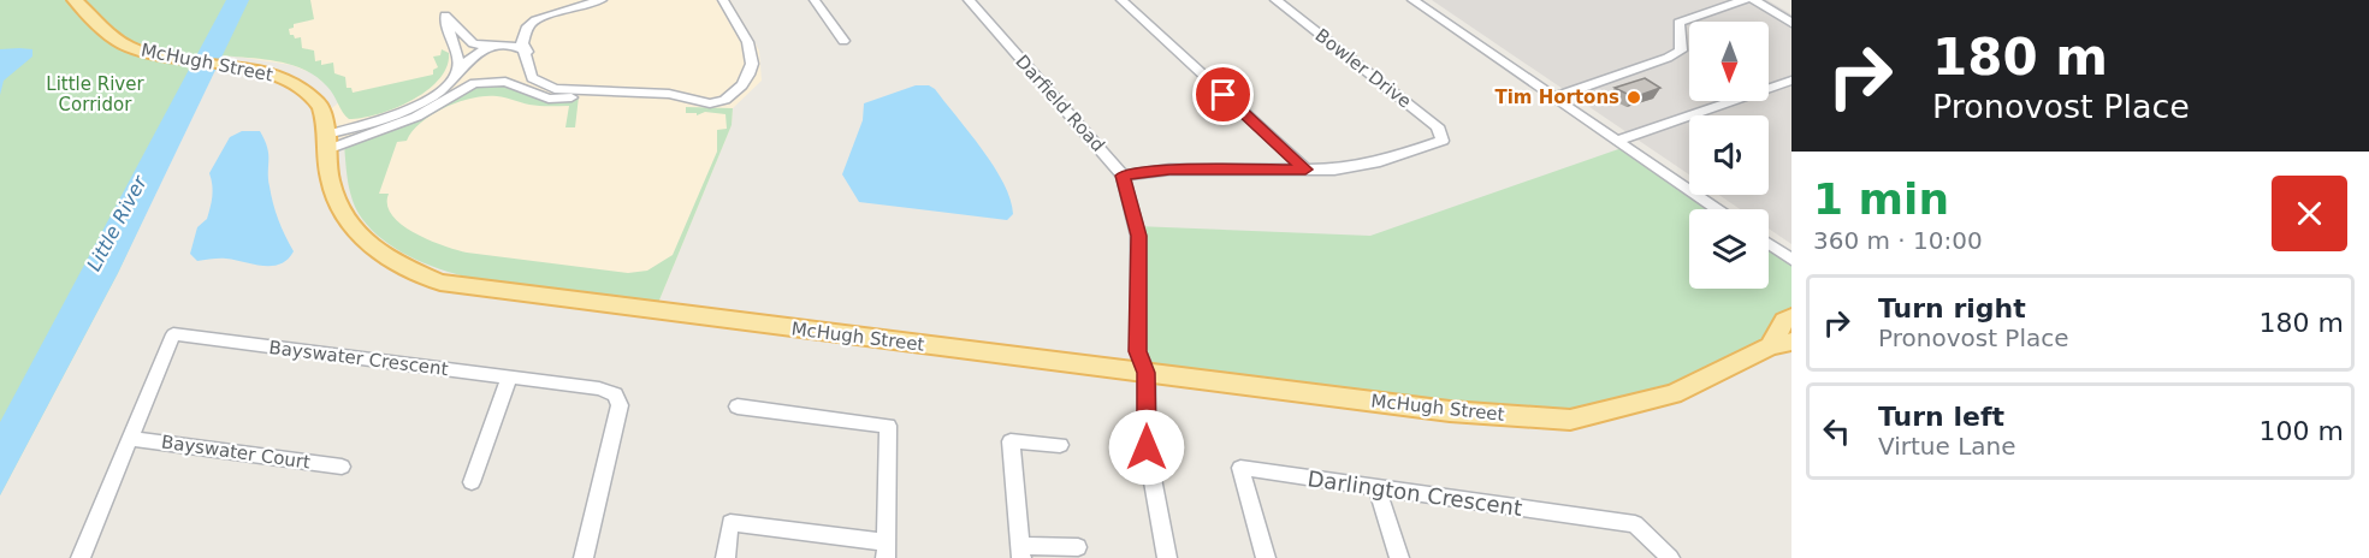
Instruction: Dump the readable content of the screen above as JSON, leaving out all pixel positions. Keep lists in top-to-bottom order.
{
  "streets": {
    "main road": ["McHugh Street"],
    "street": [
      "Bowler Drive",
      "Darfield Road",
      "Bayswater Crescent",
      "Bayswater Court",
      "Darlington Crescent"
    ]
  },
  "crossings": [
    ["McHugh Street", "Darfield Road"],
    ["Bayswater Crescent", "Bayswater Court"]
  ],
  "water": ["Little River"],
  "parks": ["Little River Corridor"],
  "places": ["Tim Hortons"],
  "north": "bottom",
  "page": {
    "turn": ["180 m", "Pronovost Place"],
    "heading": ["1 min", "360 m · 10:00"],
    "list": [
      {
        "name": "Turn right",
        "note": "Pronovost Place",
        "value": "180 m"
      },
      {
        "name": "Turn left",
        "note": "Virtue Lane",
        "value": "100 m"
      }
    ]
  }
}
